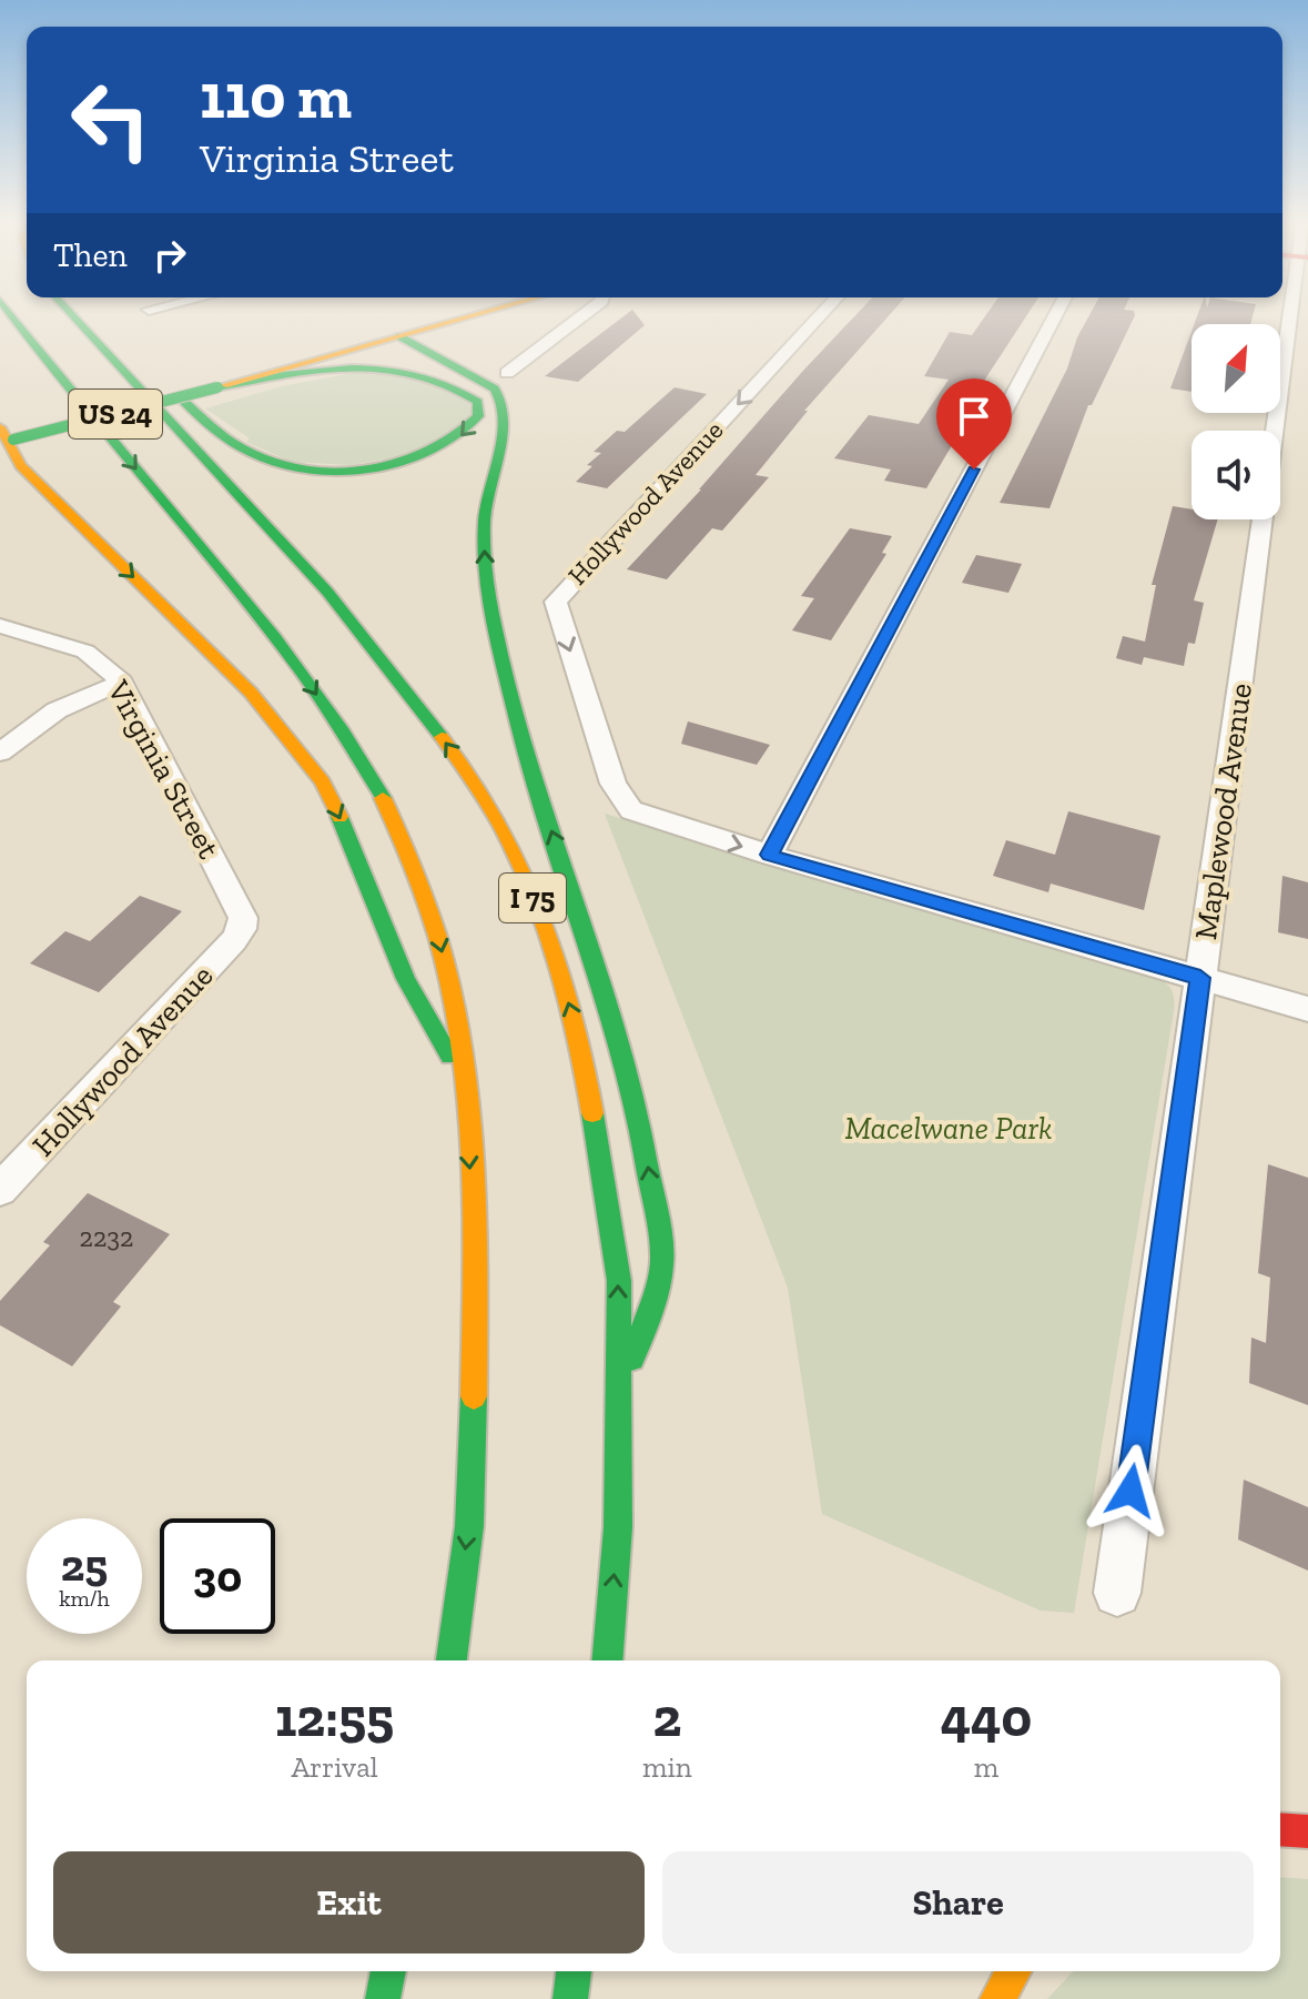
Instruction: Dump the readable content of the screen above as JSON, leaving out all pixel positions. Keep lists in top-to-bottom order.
{
  "streets": {
    "main road": ["US 24", "I 75"],
    "street": ["Hollywood Avenue", "Virginia Street", "Maplewood Avenue"]
  },
  "crossings": [
    ["Hollywood Avenue", "Virginia Street"]
  ],
  "parks": ["Macelwane Park"],
  "house_numbers": ["2232"],
  "north": "top right",
  "page": {
    "turn": ["110 m", "Virginia Street"],
    "then": "Then",
    "speed": "25 km/h",
    "limit": "30",
    "eta": [
      "12:55",
      "Arrival",
      "2",
      "min",
      "440",
      "m"
    ],
    "buttons": ["Exit", "Share"]
  }
}
